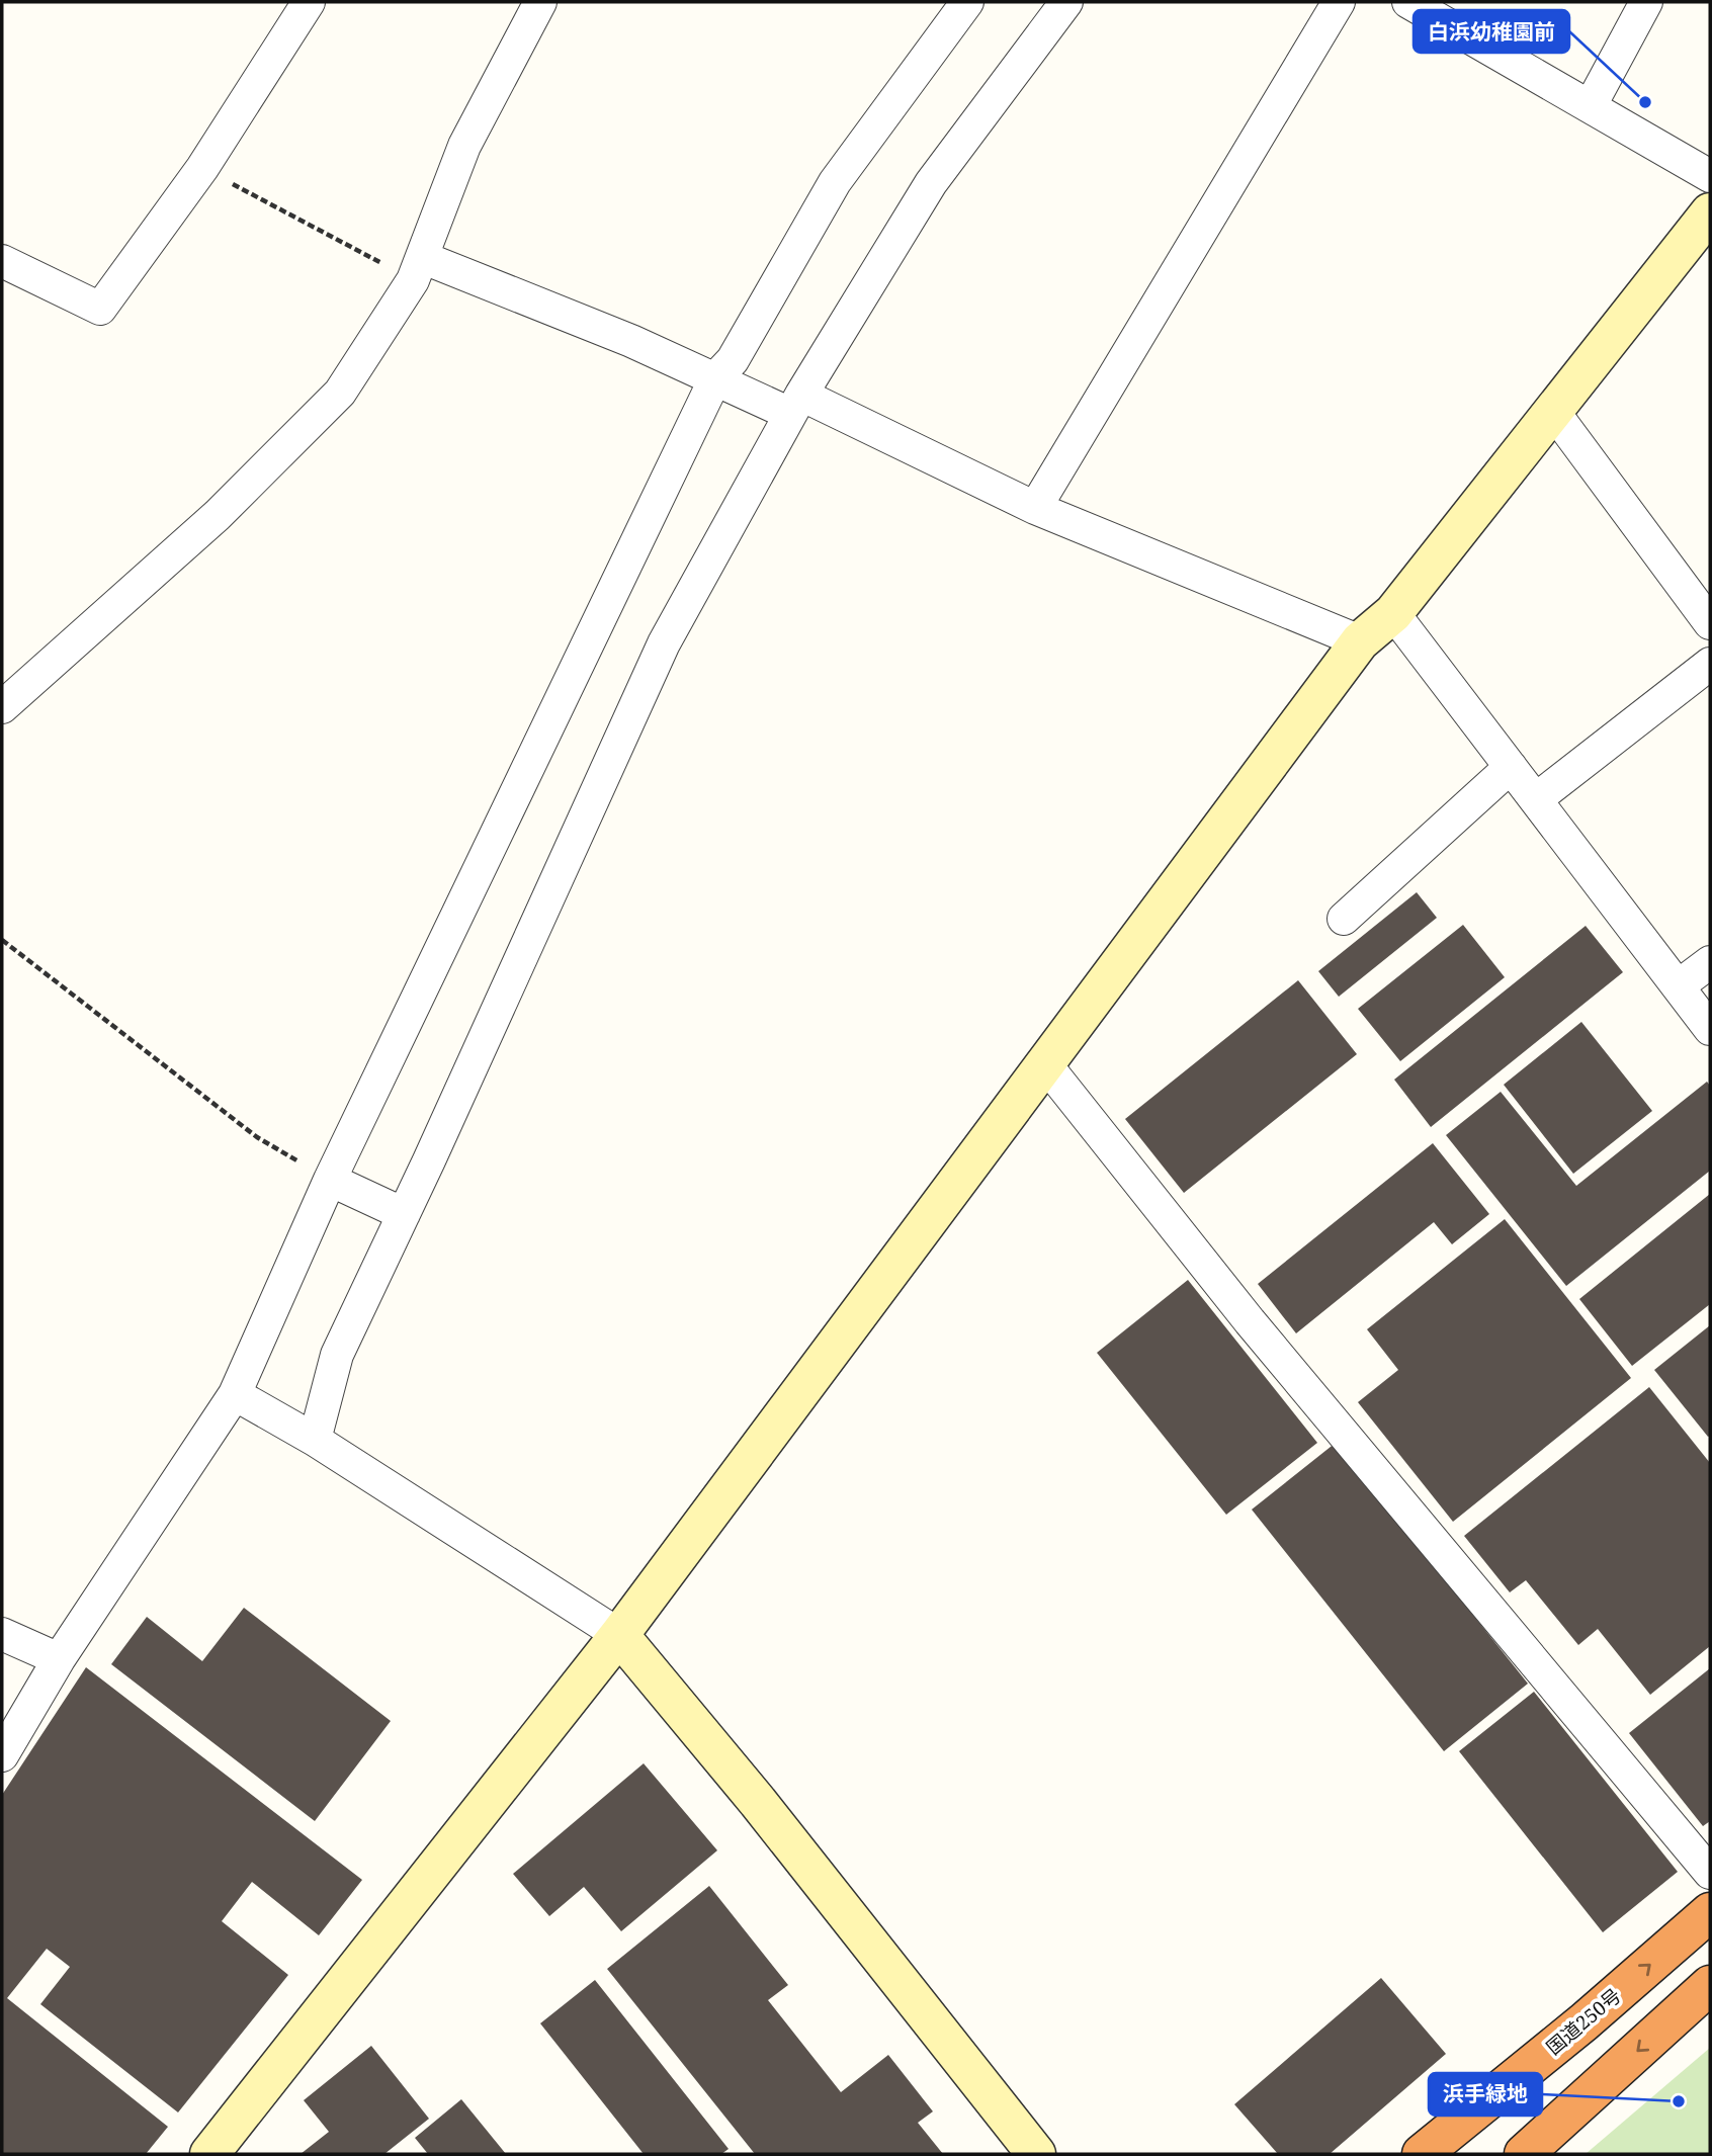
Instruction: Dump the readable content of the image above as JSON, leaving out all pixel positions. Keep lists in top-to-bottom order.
{
  "streets": {
    "highway": ["国道250号"]
  },
  "places": ["白浜幼稚園前", "浜手緑地"]
}
